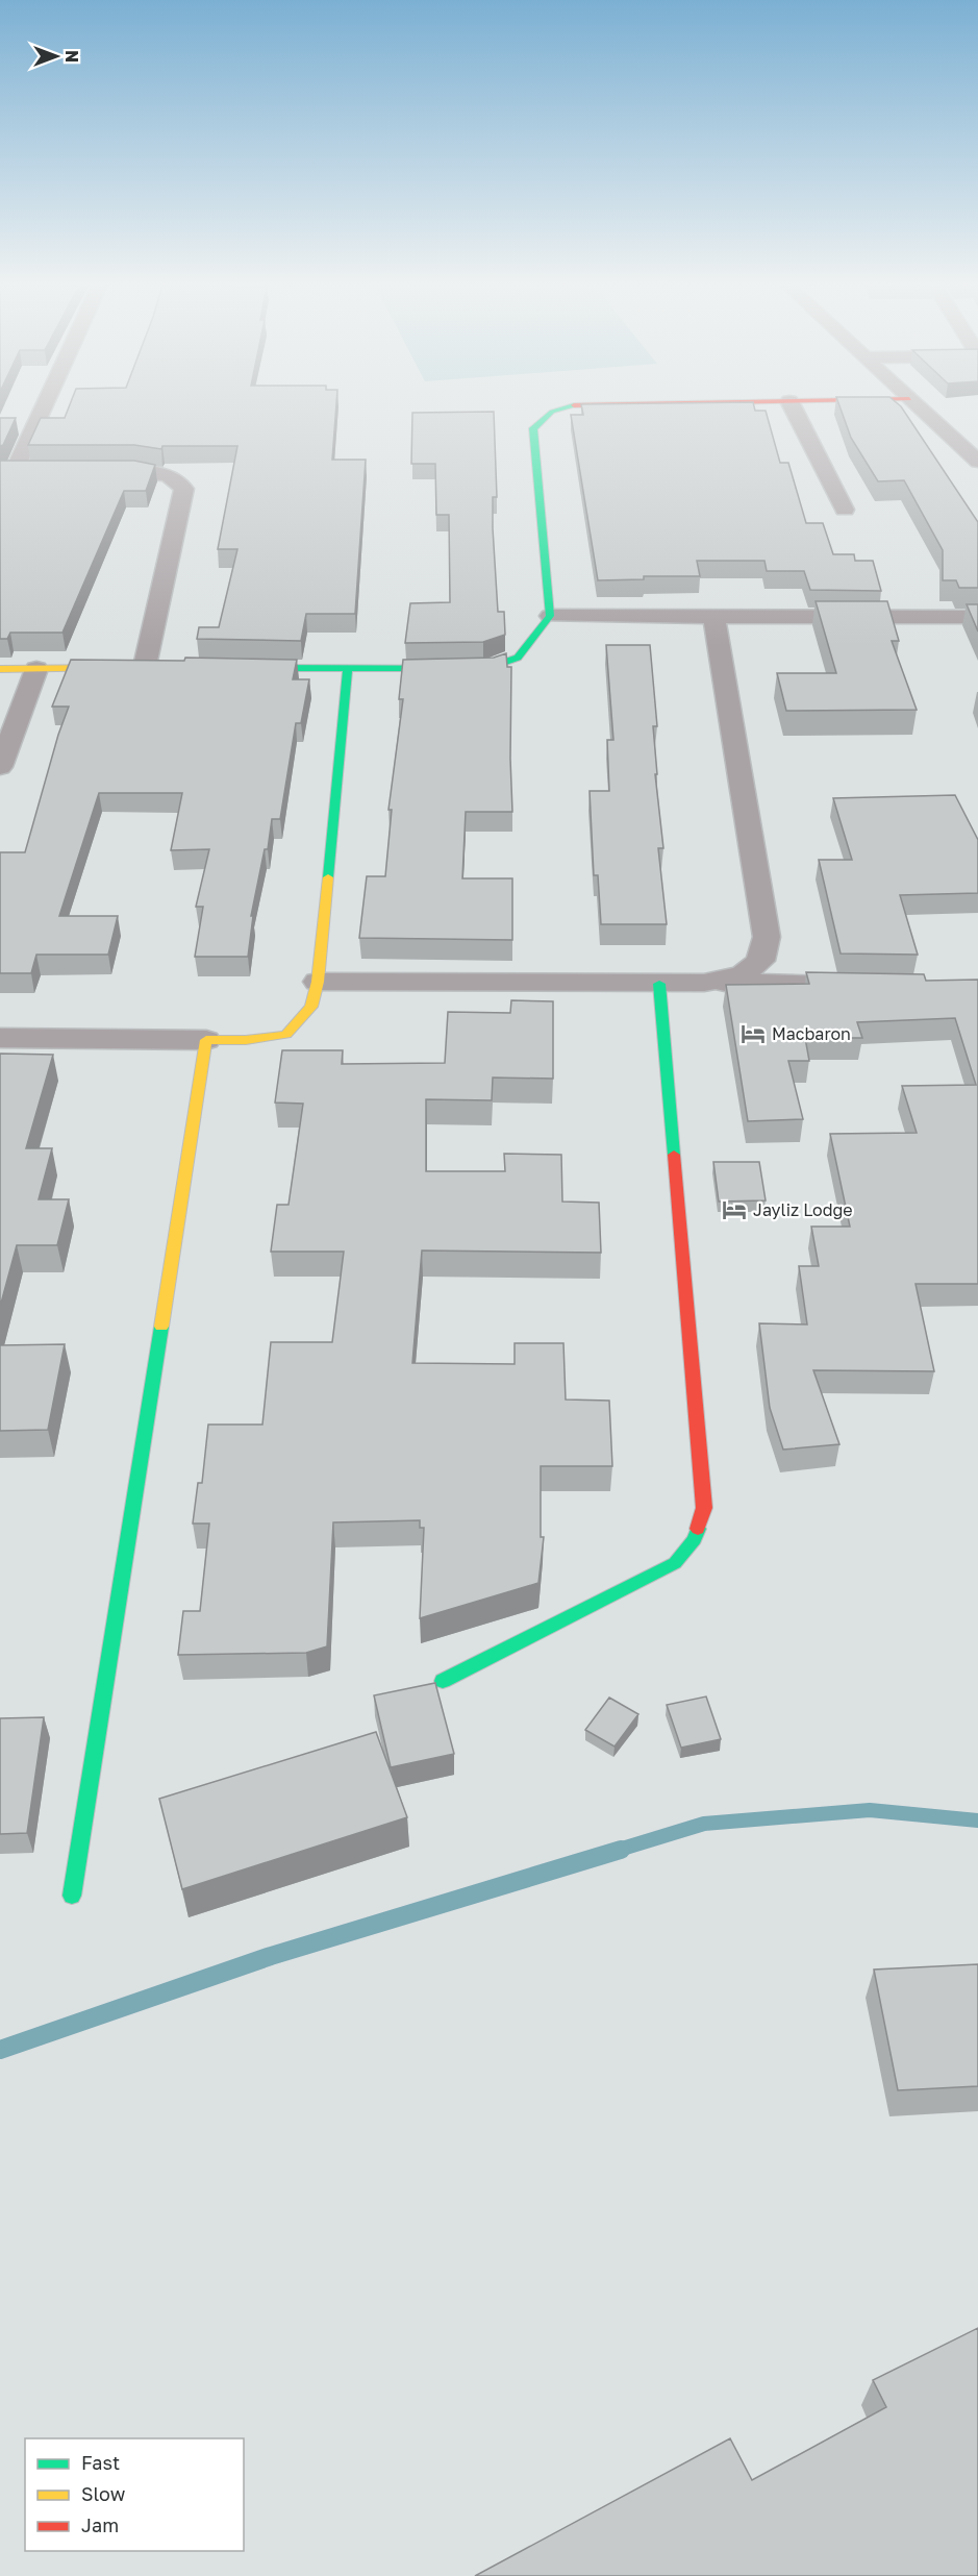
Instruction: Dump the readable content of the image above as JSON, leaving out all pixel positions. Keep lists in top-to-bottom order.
{
  "places": {
    "hotel": ["Macbaron", "Jayliz Lodge"]
  },
  "legend": ["Fast", "Slow", "Jam"],
  "north": "right"
}
